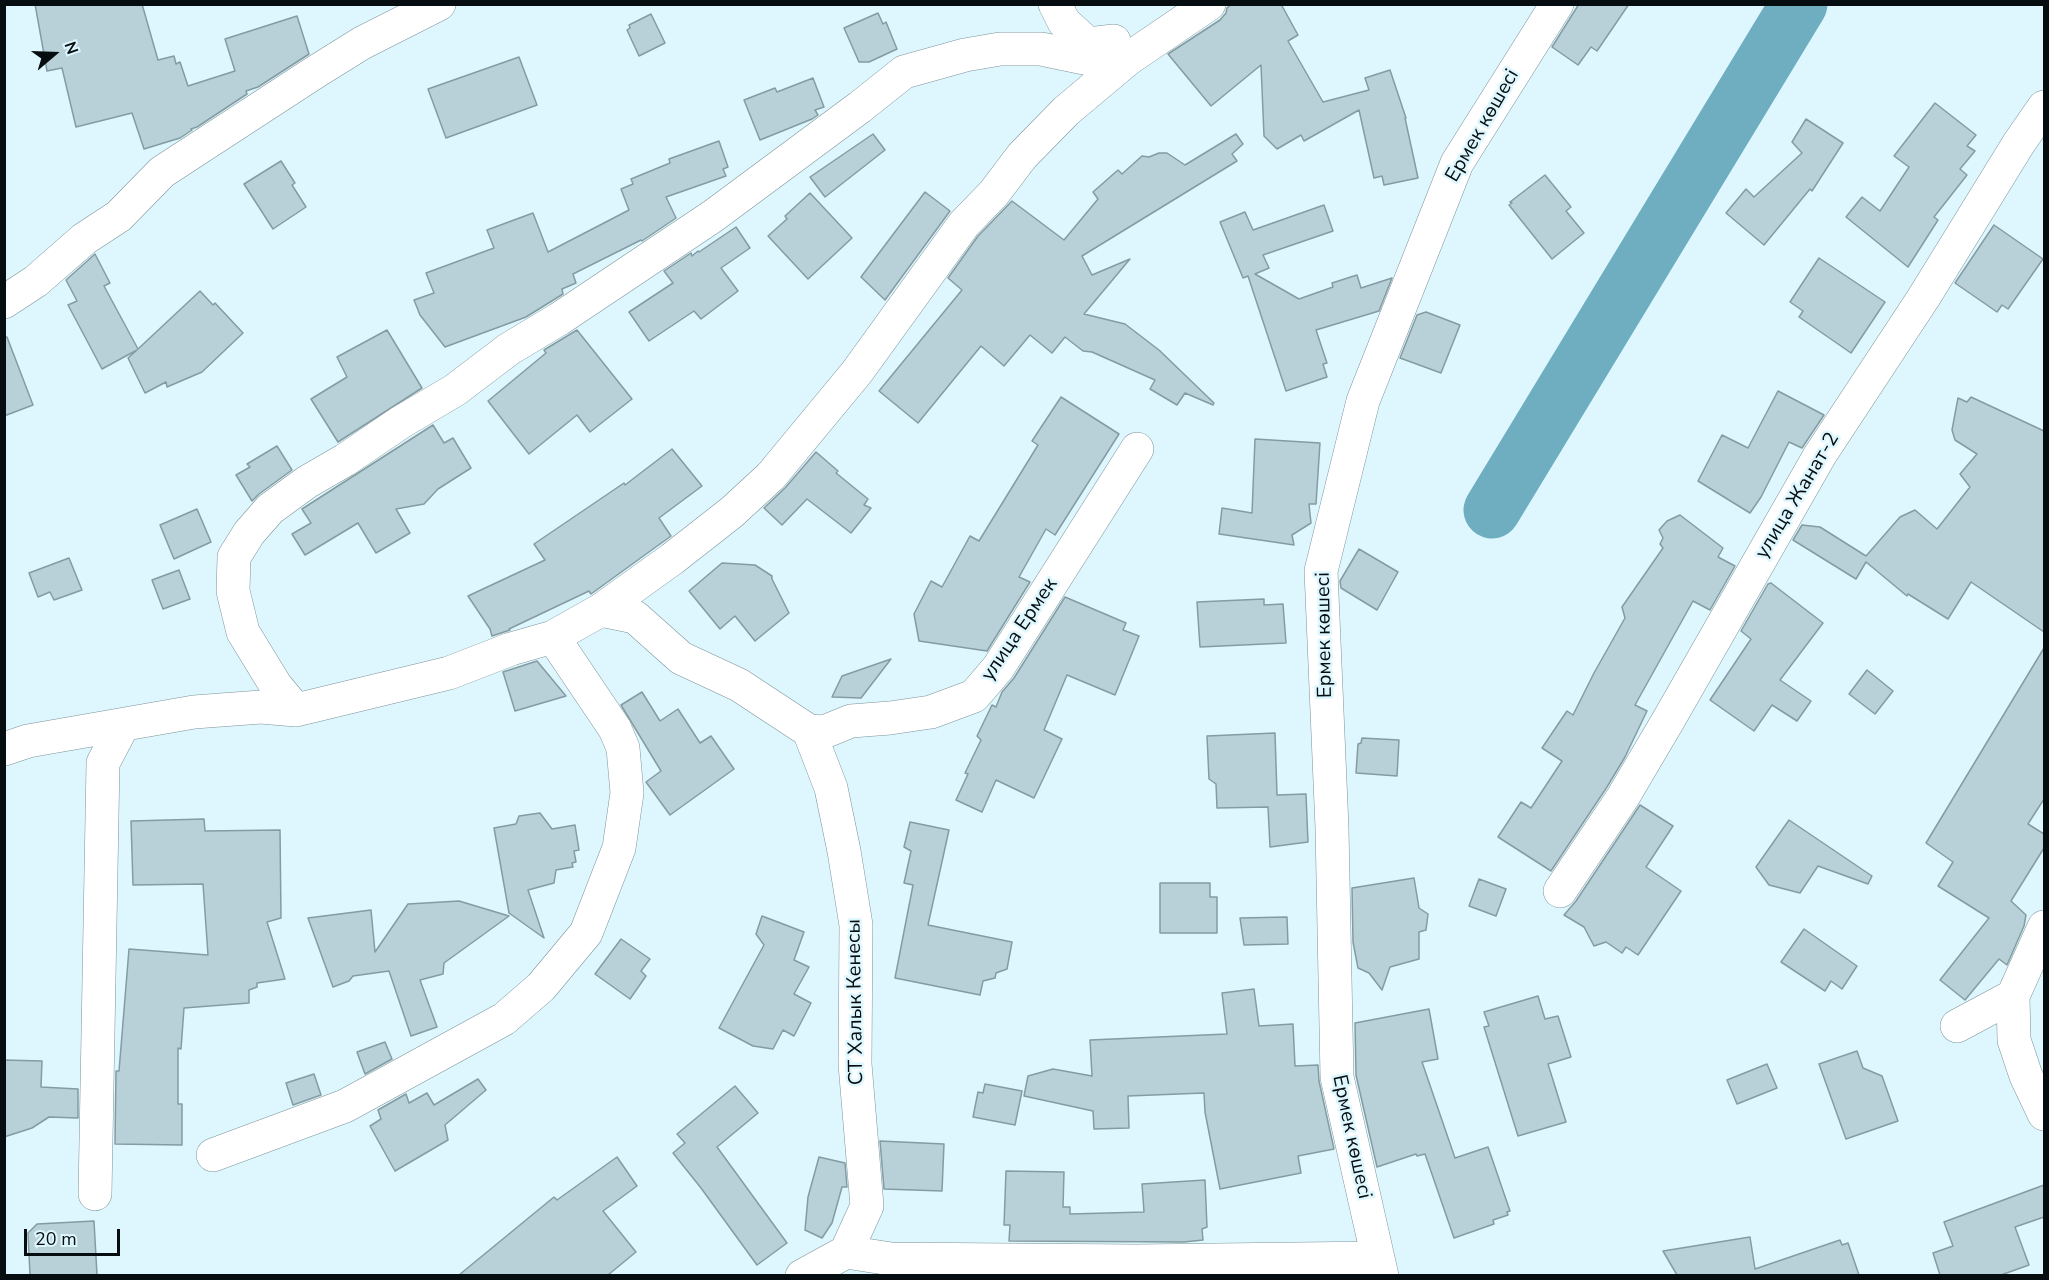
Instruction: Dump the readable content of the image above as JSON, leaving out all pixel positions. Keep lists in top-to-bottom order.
{
  "streets": {
    "street": [
      "Ермек көшесі",
      "улица Жанат-2",
      "улица Ермек",
      "СТ Халык Кенесы"
    ]
  },
  "crossings": [
    ["улица Ермек", "СТ Халык Кенесы"]
  ],
  "scale_bar": "20 m",
  "north": "right"
}
